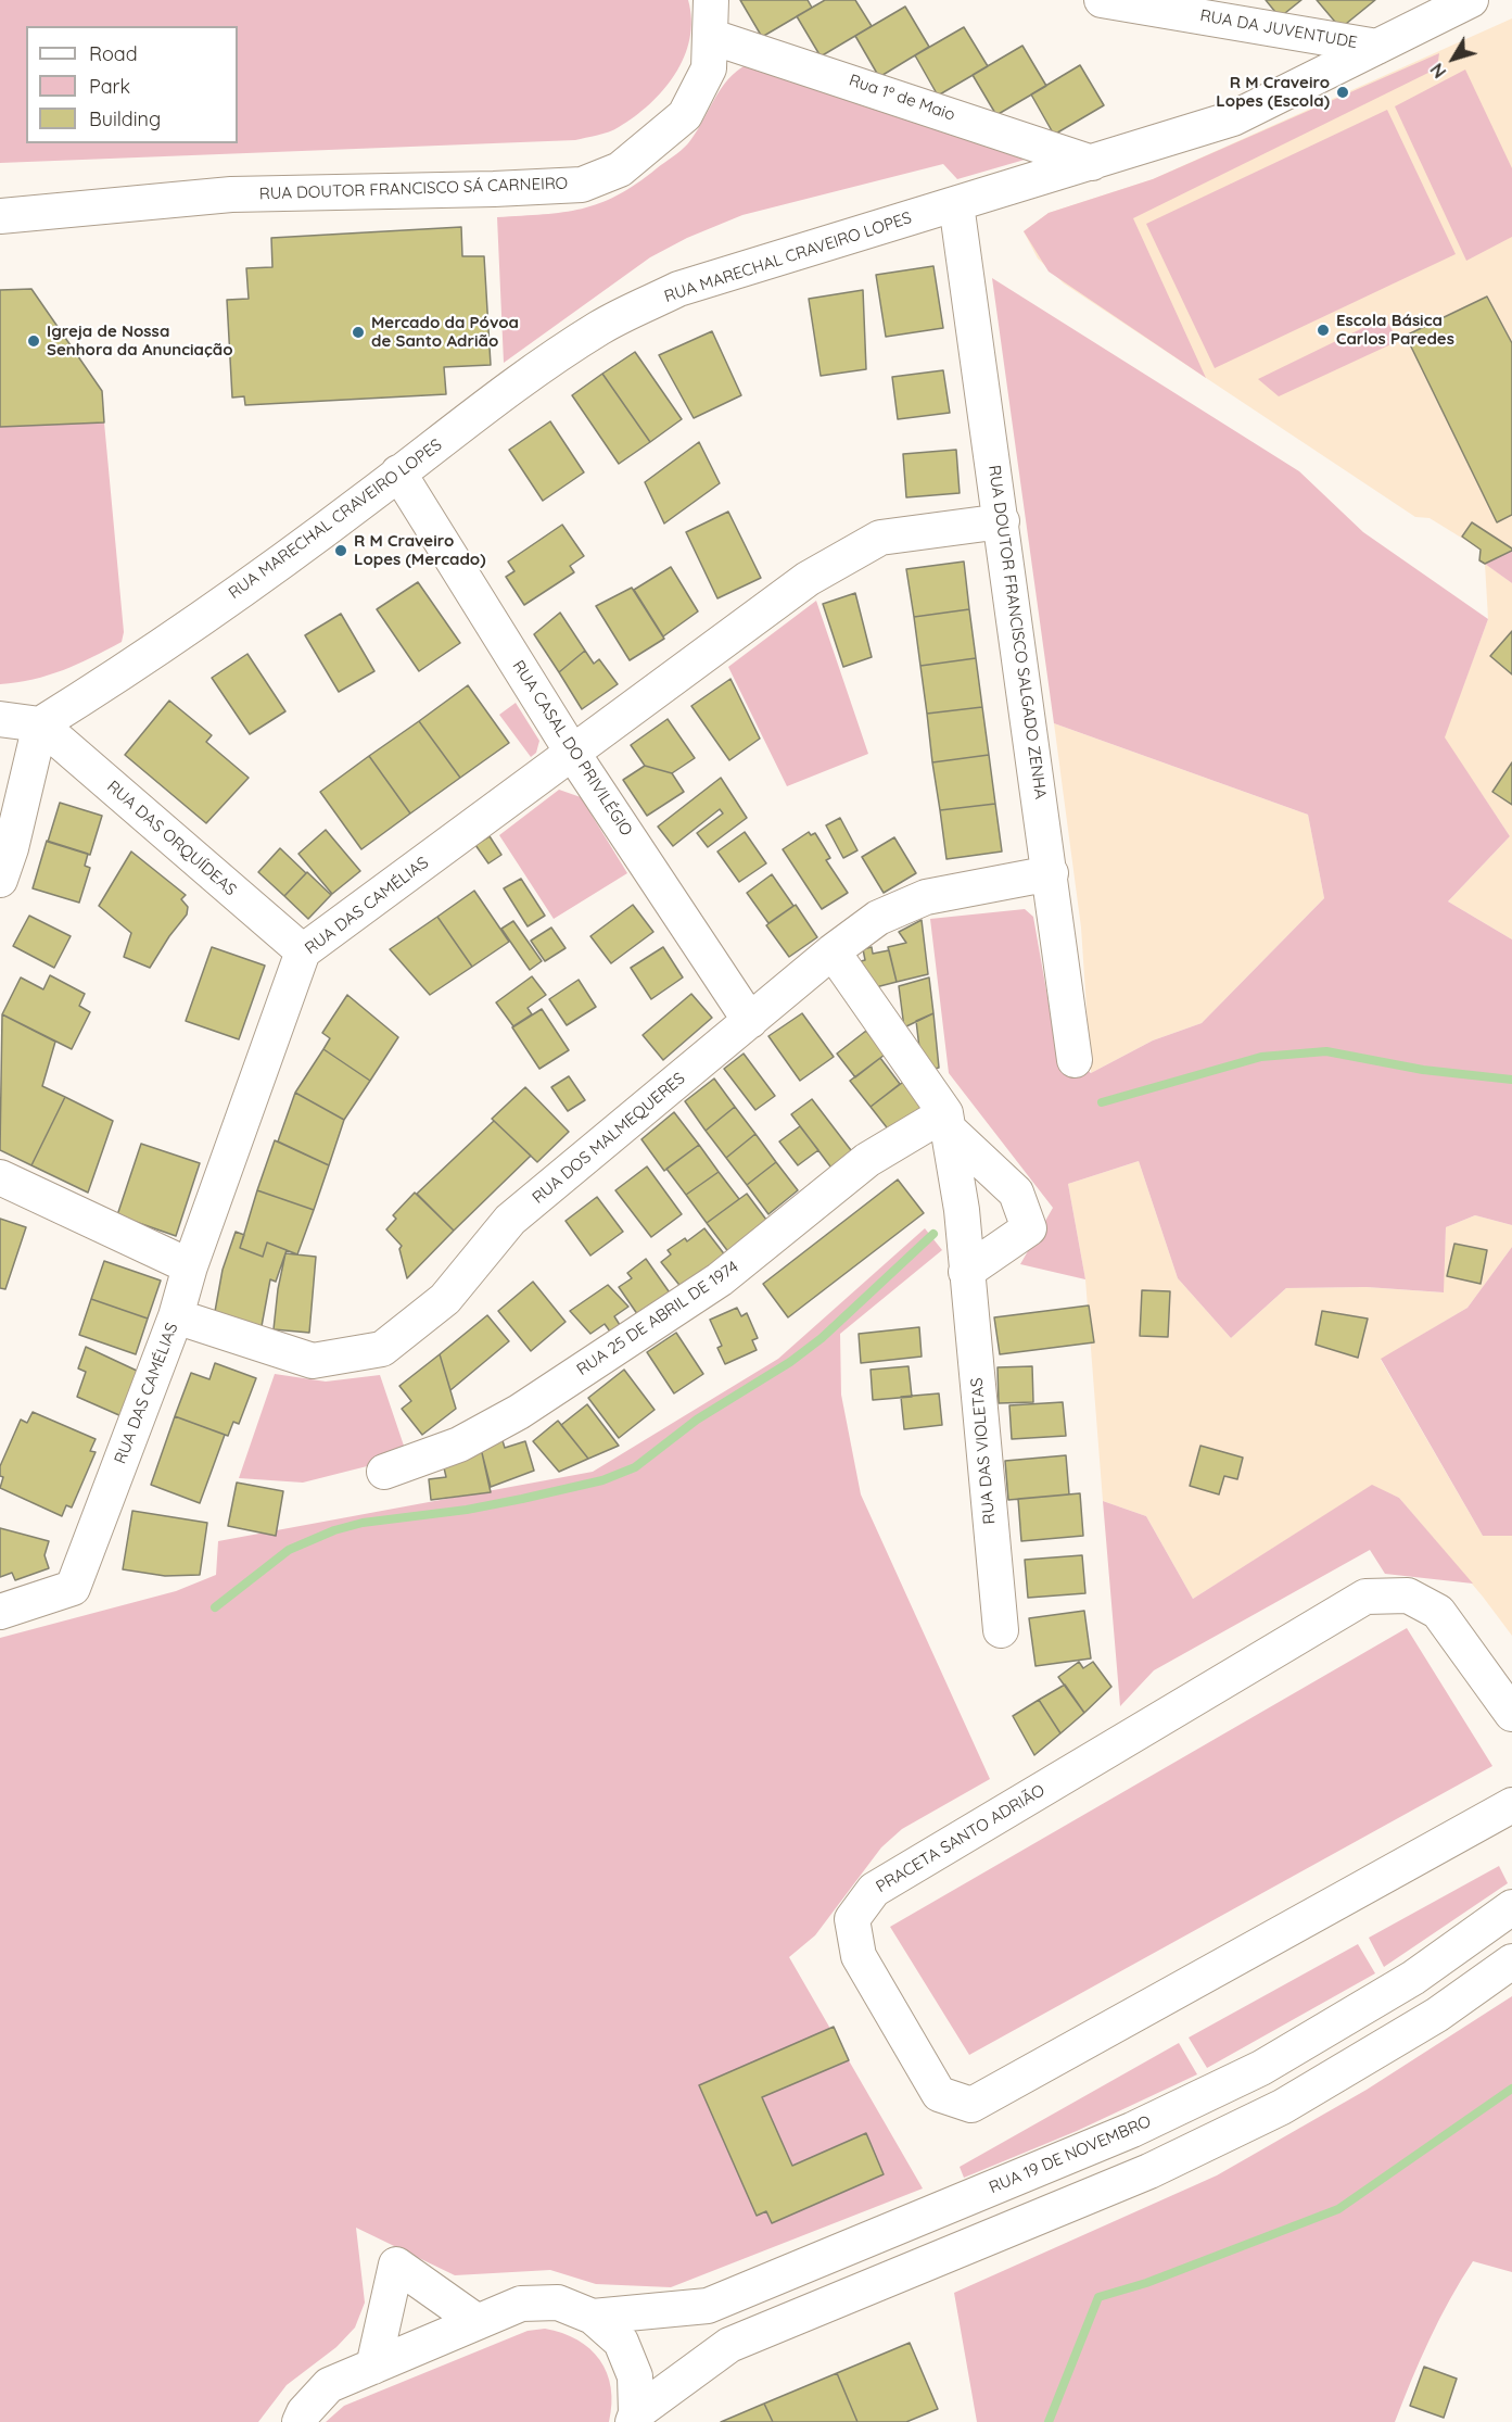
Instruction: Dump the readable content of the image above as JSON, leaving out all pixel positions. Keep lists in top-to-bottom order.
{
  "streets": {
    "street": [
      "RUA DA JUVENTUDE",
      "Rua 1º de Maio",
      "RUA DOUTOR FRANCISCO SÁ CARNEIRO",
      "RUA MARECHAL CRAVEIRO LOPES",
      "RUA DOUTOR FRANCISCO SALGADO ZENHA",
      "RUA CASAL DO PRIVILÉGIO",
      "RUA DAS ORQUÍDEAS",
      "RUA DAS CAMÉLIAS",
      "RUA DOS MALMEQUERES",
      "RUA 25 DE ABRIL DE 1974",
      "RUA DAS VIOLETAS",
      "PRACETA SANTO ADRIÃO",
      "RUA 19 DE NOVEMBRO"
    ]
  },
  "crossings": [
    ["RUA DA JUVENTUDE", "RUA MARECHAL CRAVEIRO LOPES"],
    ["Rua 1º de Maio", "RUA DOUTOR FRANCISCO SÁ CARNEIRO"],
    ["Rua 1º de Maio", "RUA MARECHAL CRAVEIRO LOPES"],
    ["RUA MARECHAL CRAVEIRO LOPES", "RUA DOUTOR FRANCISCO SALGADO ZENHA"],
    ["RUA MARECHAL CRAVEIRO LOPES", "RUA CASAL DO PRIVILÉGIO"],
    ["RUA MARECHAL CRAVEIRO LOPES", "RUA DAS ORQUÍDEAS"],
    ["RUA DOUTOR FRANCISCO SALGADO ZENHA", "RUA DAS CAMÉLIAS"],
    ["RUA DOUTOR FRANCISCO SALGADO ZENHA", "RUA DOS MALMEQUERES"],
    ["RUA CASAL DO PRIVILÉGIO", "RUA DAS CAMÉLIAS"],
    ["RUA CASAL DO PRIVILÉGIO", "RUA DOS MALMEQUERES"],
    ["RUA DAS ORQUÍDEAS", "RUA DAS CAMÉLIAS"],
    ["RUA DAS CAMÉLIAS", "RUA DOS MALMEQUERES"],
    ["RUA DOS MALMEQUERES", "RUA DAS VIOLETAS"],
    ["RUA 25 DE ABRIL DE 1974", "RUA DAS VIOLETAS"]
  ],
  "places": [
    "R M Craveiro Lopes (Escola)",
    "Escola Básica Carlos Paredes",
    "Mercado da Póvoa de Santo Adrião",
    "Igreja de Nossa Senhora da Anunciação",
    "R M Craveiro Lopes (Mercado)"
  ],
  "legend": ["Road", "Park", "Building"],
  "north": "bottom left"
}
